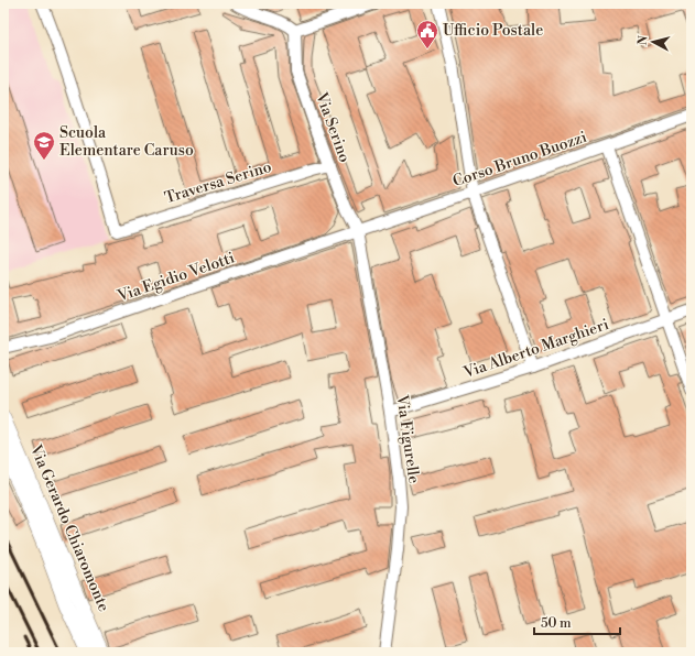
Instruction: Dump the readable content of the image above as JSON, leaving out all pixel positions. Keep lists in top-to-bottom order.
{
  "streets": {
    "street": [
      "Via Serino",
      "Corso Bruno Buozzi",
      "Traversa Serino",
      "Via Egidio Velotti",
      "Via Alberto Marghieri",
      "Via Figurelle",
      "Via Gerardo Chiaromonte"
    ]
  },
  "crossings": [
    ["Via Serino", "Corso Bruno Buozzi"],
    ["Via Serino", "Traversa Serino"],
    ["Via Serino", "Via Egidio Velotti"],
    ["Via Serino", "Via Figurelle"],
    ["Corso Bruno Buozzi", "Via Egidio Velotti"],
    ["Corso Bruno Buozzi", "Via Figurelle"],
    ["Via Egidio Velotti", "Via Figurelle"],
    ["Via Alberto Marghieri", "Via Figurelle"]
  ],
  "places": {
    "public building": ["Ufficio Postale"],
    "school or university": ["Scuola Elementare Caruso"]
  },
  "scale_bar": "50 m",
  "north": "left"
}
